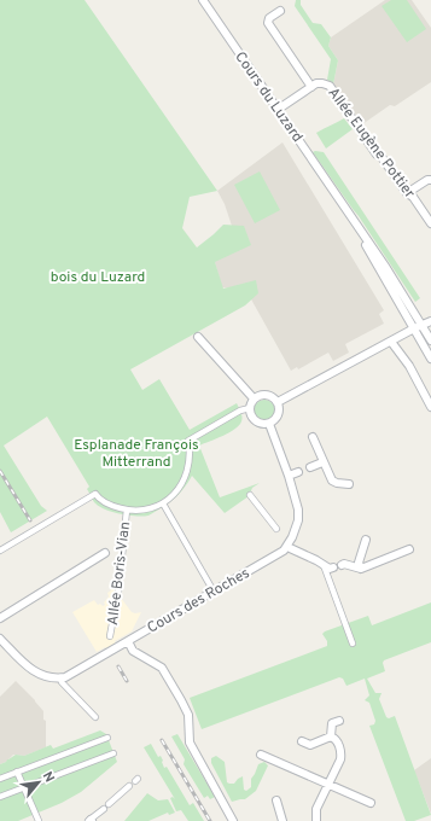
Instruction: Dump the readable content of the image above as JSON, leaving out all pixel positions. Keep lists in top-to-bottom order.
{
  "streets": {
    "street": [
      "Cours du Luzard",
      "Allée Eugène Pottier",
      "Allée Boris-Vian",
      "Cours des Roches"
    ]
  },
  "crossings": [
    ["Cours du Luzard", "Allée Eugène Pottier"]
  ],
  "parks": ["bois du Luzard", "Esplanade François Mitterrand"],
  "north": "top right"
}
